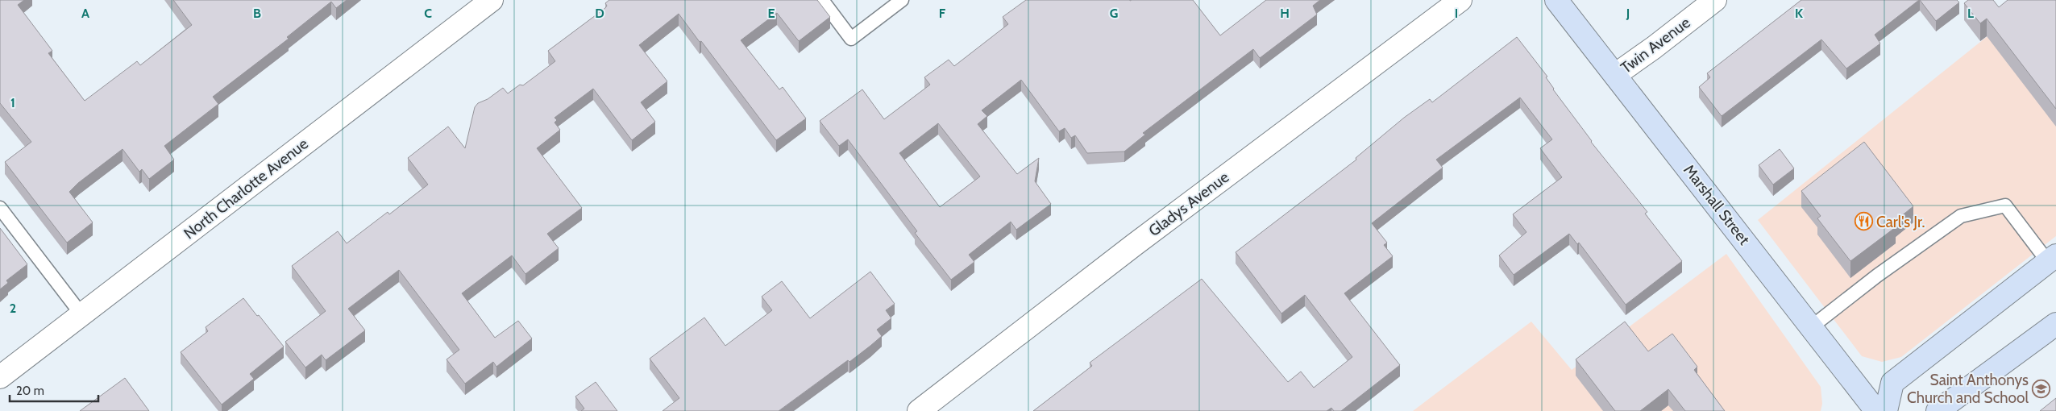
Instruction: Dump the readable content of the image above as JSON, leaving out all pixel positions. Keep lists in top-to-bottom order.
{
  "streets": {
    "street": [
      "Twin Avenue",
      "North Charlotte Avenue",
      "Gladys Avenue",
      "Marshall Street"
    ]
  },
  "crossings": [
    ["Twin Avenue", "Marshall Street"]
  ],
  "places": {
    "restaurant": ["Carl's Jr."],
    "school or university": ["Saint Anthonys Church and School"]
  },
  "scale_bar": "20 m",
  "grid": {
    "columns": [
      "A",
      "B",
      "C",
      "D",
      "E",
      "F",
      "G",
      "H",
      "I",
      "J",
      "K",
      "L"
    ],
    "rows": ["1", "2"]
  }
}
